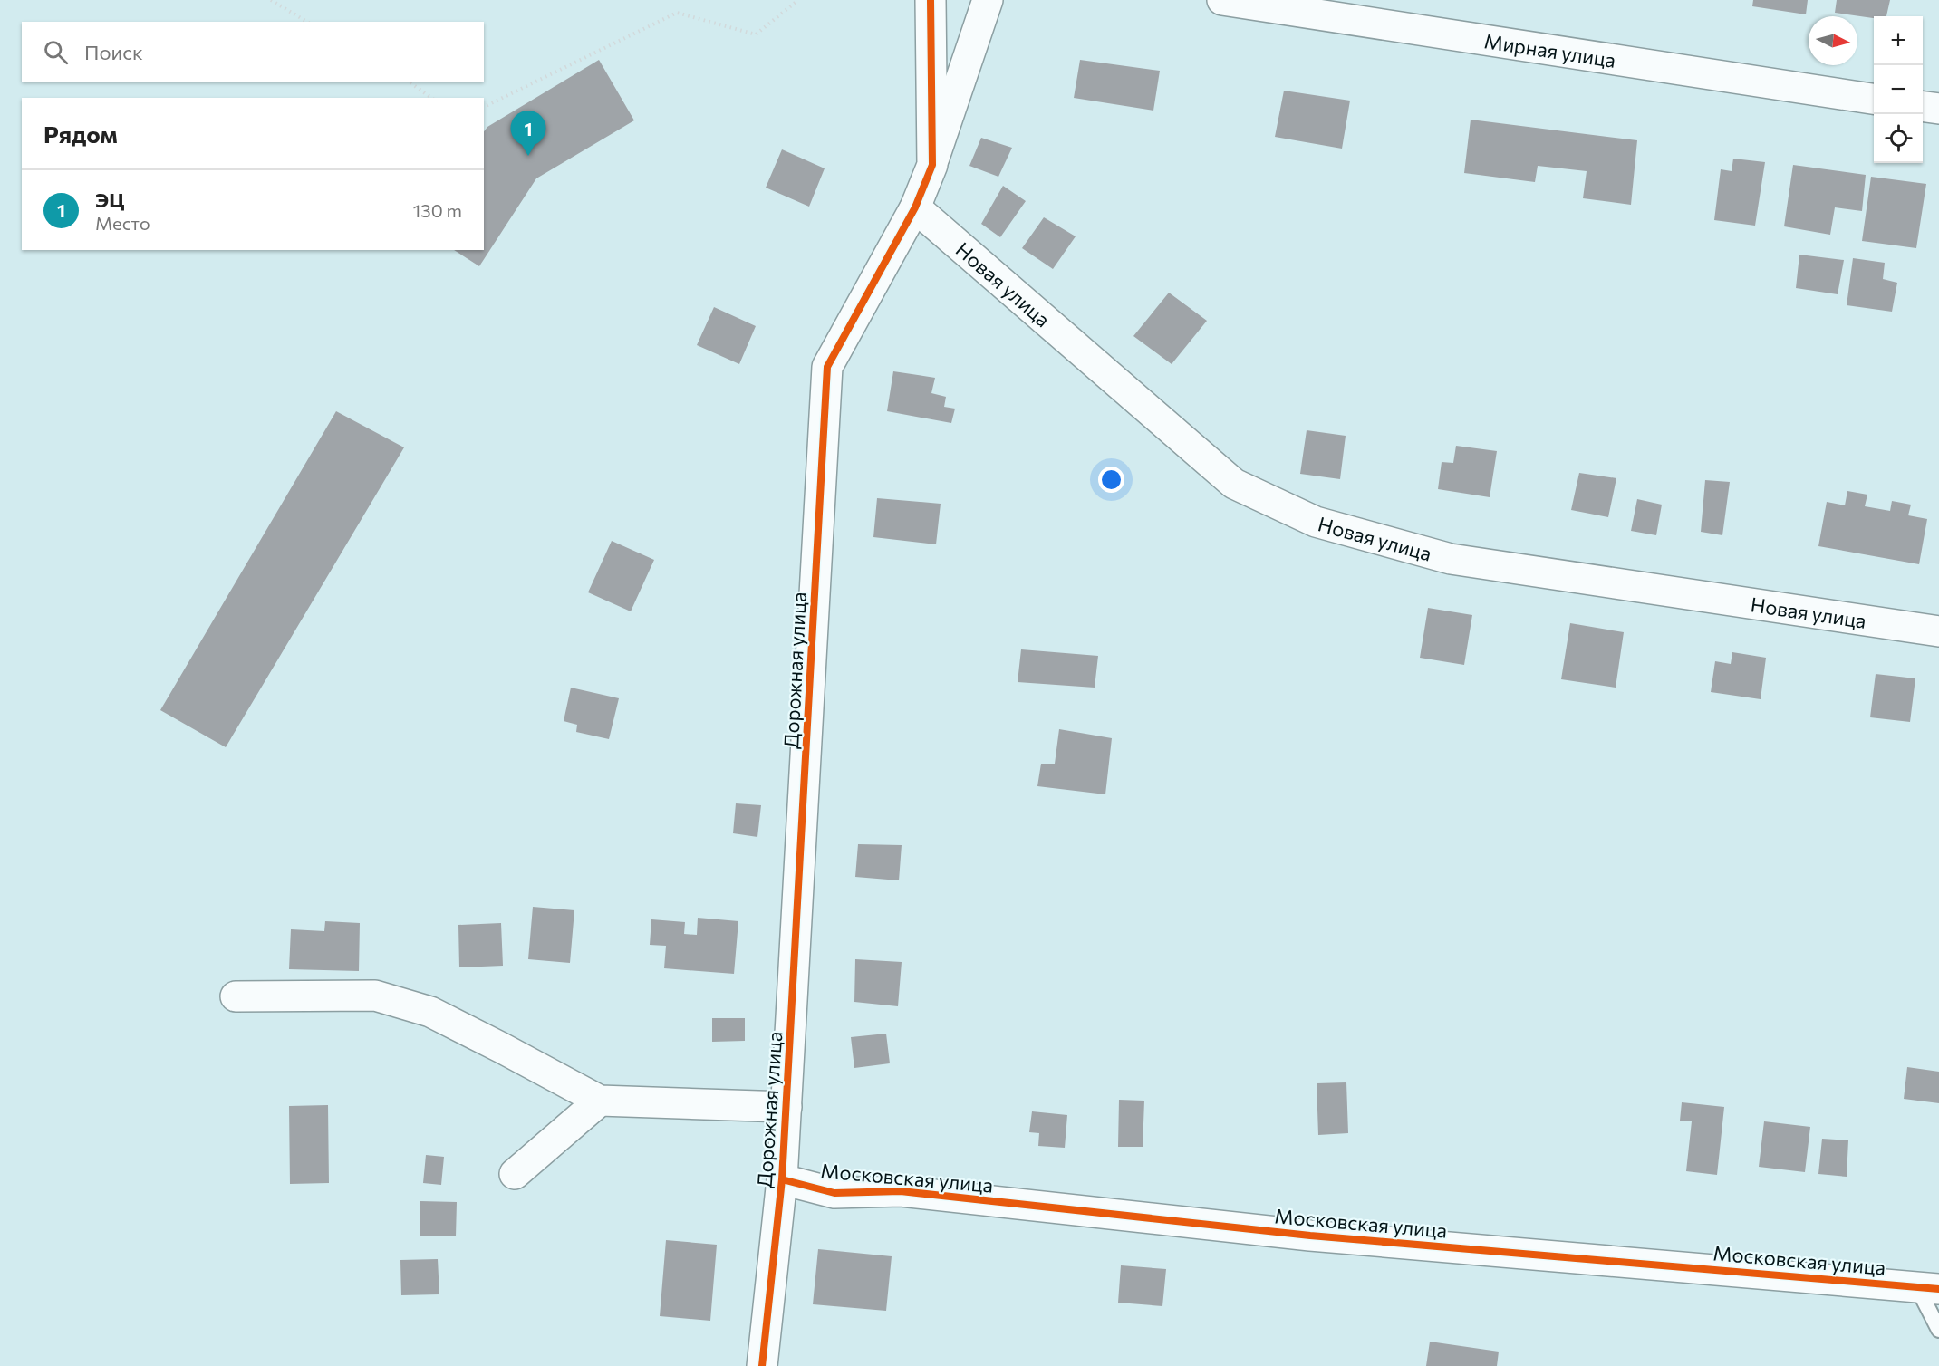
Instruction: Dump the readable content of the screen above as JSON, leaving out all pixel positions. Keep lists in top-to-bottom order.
{
  "streets": {
    "street": [
      "Мирная улица",
      "Новая улица",
      "Дорожная улица",
      "Московская улица"
    ]
  },
  "crossings": [
    ["Новая улица", "Дорожная улица"],
    ["Дорожная улица", "Московская улица"]
  ],
  "north": "right",
  "page": {
    "map_buttons": ["+", "−"],
    "search": "Поиск",
    "heading": "Рядом",
    "pins": "1",
    "list": [
      {
        "mark": "1",
        "name": "ЭЦ",
        "note": "Место",
        "value": "130 m"
      }
    ]
  }
}
